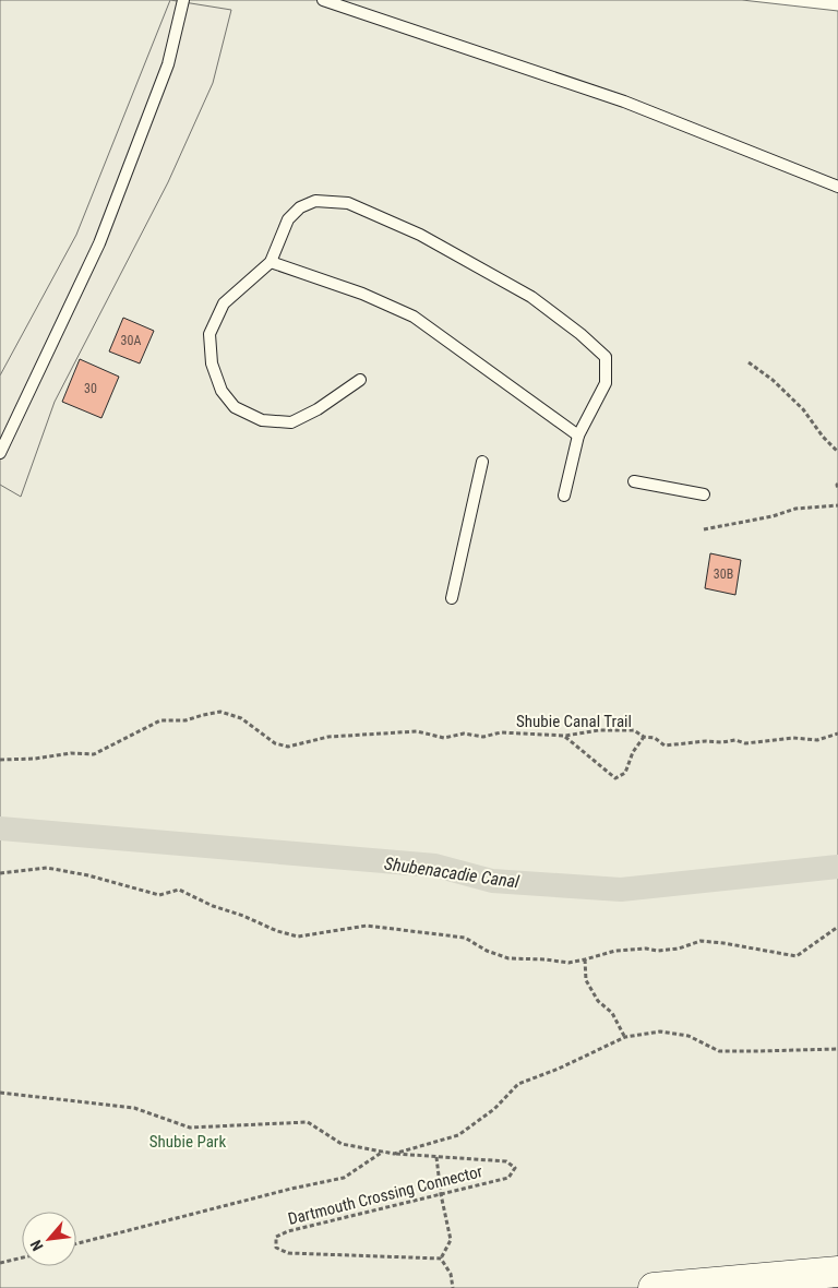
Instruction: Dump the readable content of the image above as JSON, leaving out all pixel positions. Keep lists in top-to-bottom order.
{
  "streets": {
    "path": ["Shubie Canal Trail", "Dartmouth Crossing Connector"]
  },
  "water": ["Shubenacadie Canal"],
  "parks": ["Shubie Park"],
  "house_numbers": ["30A", "30", "30B"],
  "north": "bottom left"
}
